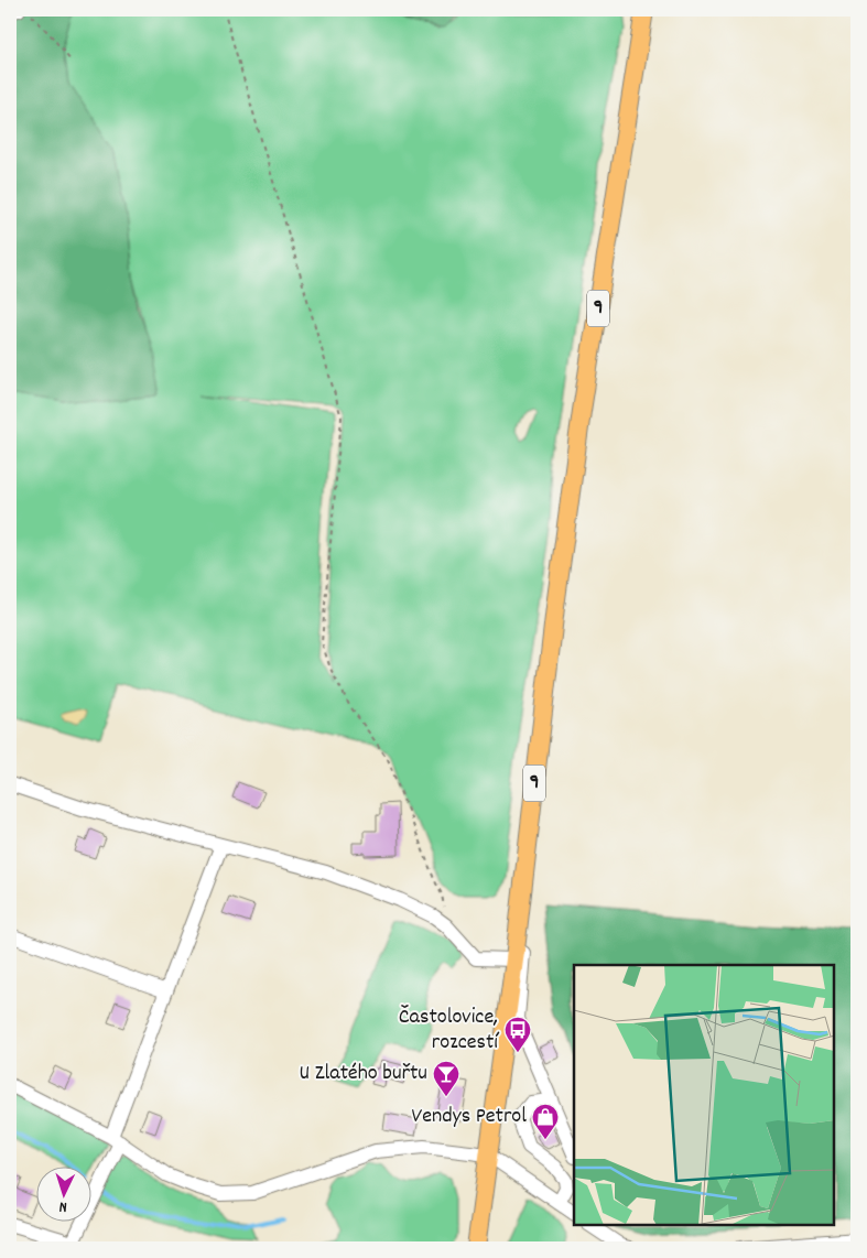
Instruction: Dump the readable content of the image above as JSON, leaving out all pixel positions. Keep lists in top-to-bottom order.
{
  "streets": {
    "main road": ["9"]
  },
  "places": {
    "bus stop": ["Častolovice, rozcestí"],
    "bar": ["U Zlatého buřtu"],
    "shop": ["Vendys Petrol"]
  },
  "north": "bottom"
}
